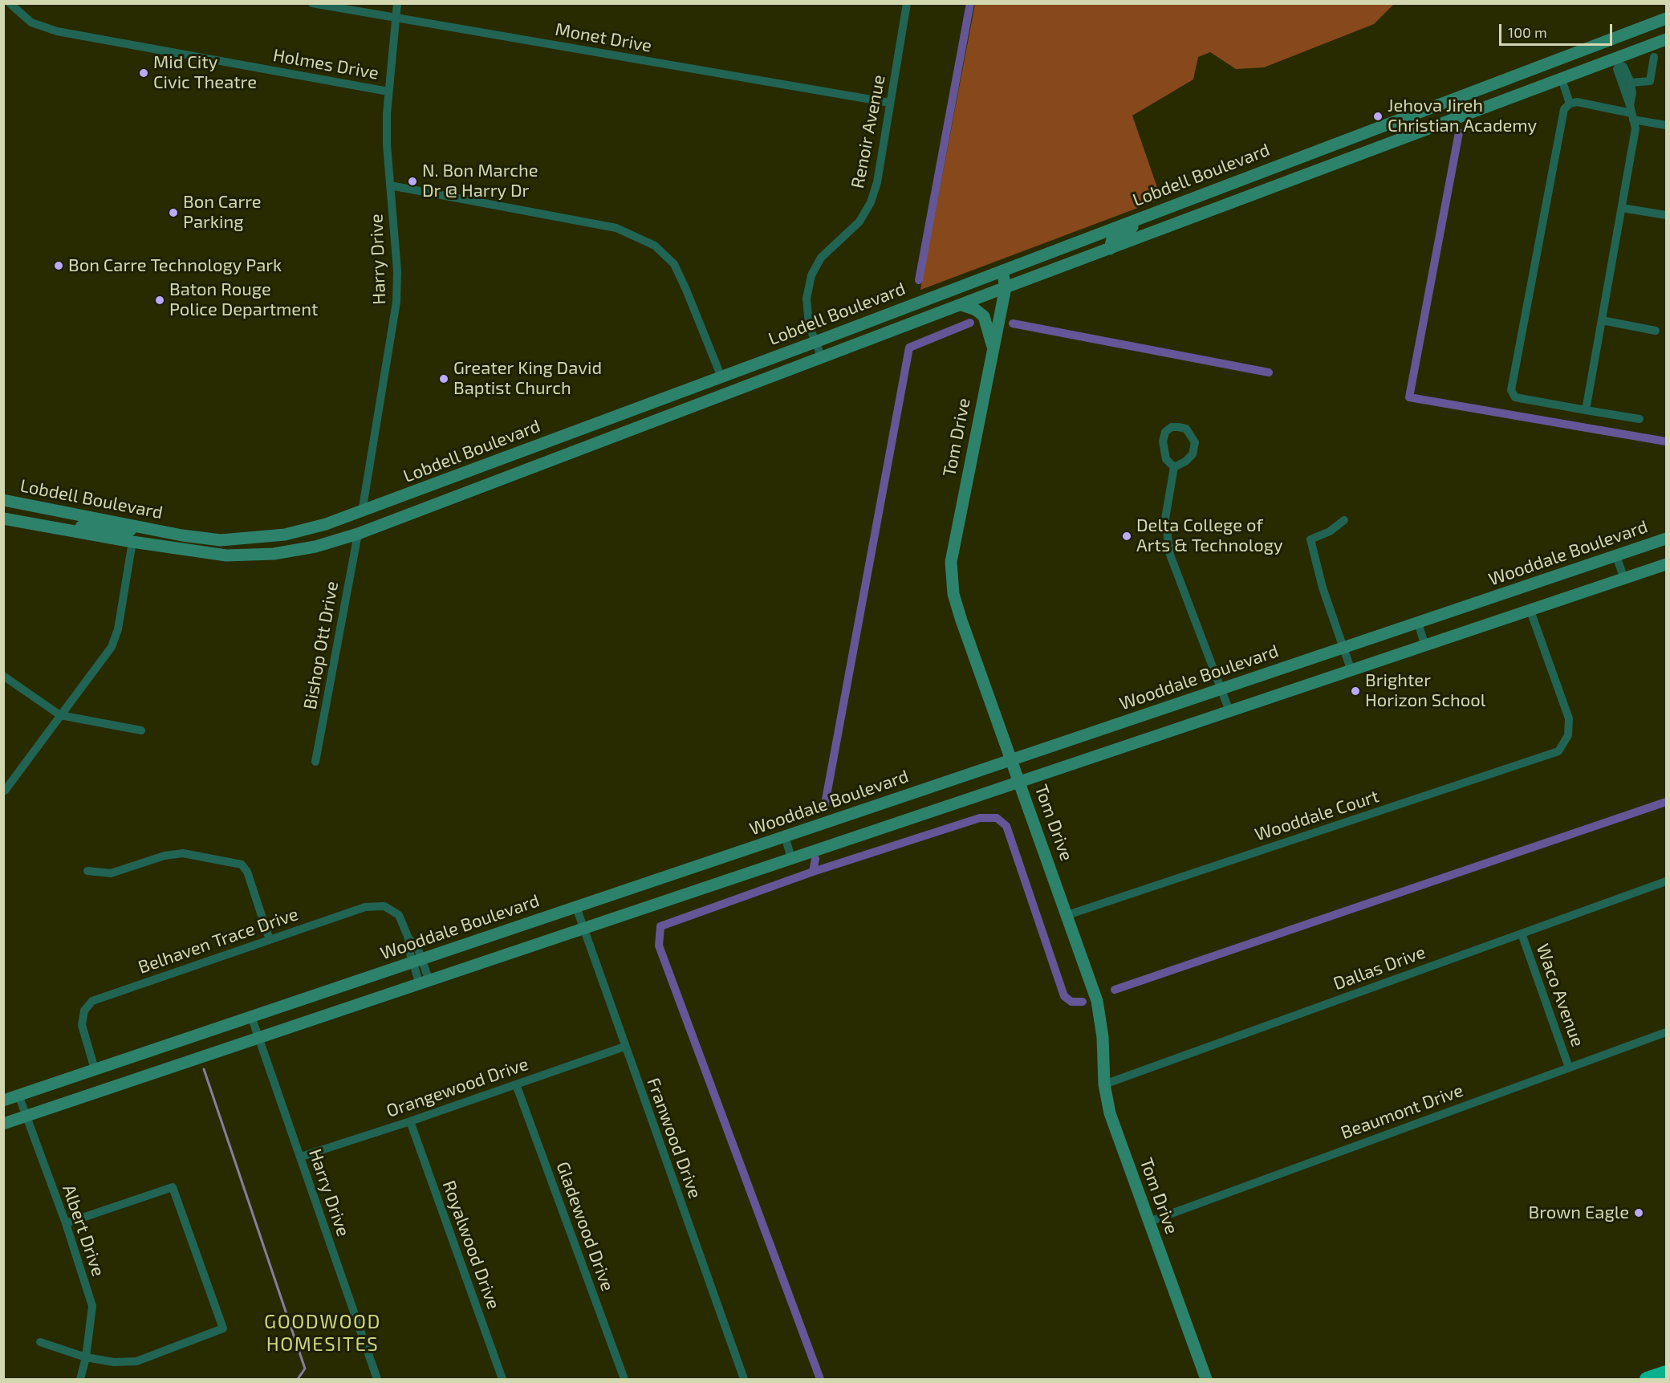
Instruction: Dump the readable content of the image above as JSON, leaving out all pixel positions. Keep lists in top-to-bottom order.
{
  "streets": {
    "street": [
      "Monet Drive",
      "Holmes Drive",
      "Renoir Avenue",
      "Lobdell Boulevard",
      "Harry Drive",
      "Tom Drive",
      "Wooddale Boulevard",
      "Bishop Ott Drive",
      "Wooddale Court",
      "Belhaven Trace Drive",
      "Dallas Drive",
      "Waco Avenue",
      "Orangewood Drive",
      "Beaumont Drive",
      "Franwood Drive",
      "Gladewood Drive",
      "Albert Drive",
      "Royalwood Drive"
    ]
  },
  "crossings": [
    ["Monet Drive", "Renoir Avenue"],
    ["Monet Drive", "Harry Drive"],
    ["Holmes Drive", "Harry Drive"],
    ["Renoir Avenue", "Lobdell Boulevard"],
    ["Lobdell Boulevard", "Harry Drive"],
    ["Lobdell Boulevard", "Tom Drive"],
    ["Lobdell Boulevard", "Bishop Ott Drive"],
    ["Harry Drive", "Wooddale Boulevard"],
    ["Harry Drive", "Orangewood Drive"],
    ["Tom Drive", "Wooddale Boulevard"],
    ["Tom Drive", "Wooddale Court"],
    ["Tom Drive", "Dallas Drive"],
    ["Tom Drive", "Beaumont Drive"],
    ["Wooddale Boulevard", "Belhaven Trace Drive"],
    ["Wooddale Boulevard", "Franwood Drive"],
    ["Wooddale Boulevard", "Albert Drive"],
    ["Dallas Drive", "Waco Avenue"],
    ["Waco Avenue", "Beaumont Drive"],
    ["Orangewood Drive", "Franwood Drive"],
    ["Orangewood Drive", "Gladewood Drive"],
    ["Orangewood Drive", "Royalwood Drive"]
  ],
  "districts": ["GOODWOOD HOMESITES"],
  "places": [
    "Mid City Civic Theatre",
    "Jehova Jireh Christian Academy",
    "N. Bon Marche Dr @ Harry Dr",
    "Bon Carre Parking",
    "Bon Carre Technology Park",
    "Baton Rouge Police Department",
    "Greater King David Baptist Church",
    "Delta College of Arts & Technology",
    "Brighter Horizon School",
    "Brown Eagle"
  ],
  "scale_bar": "100 m"
}
